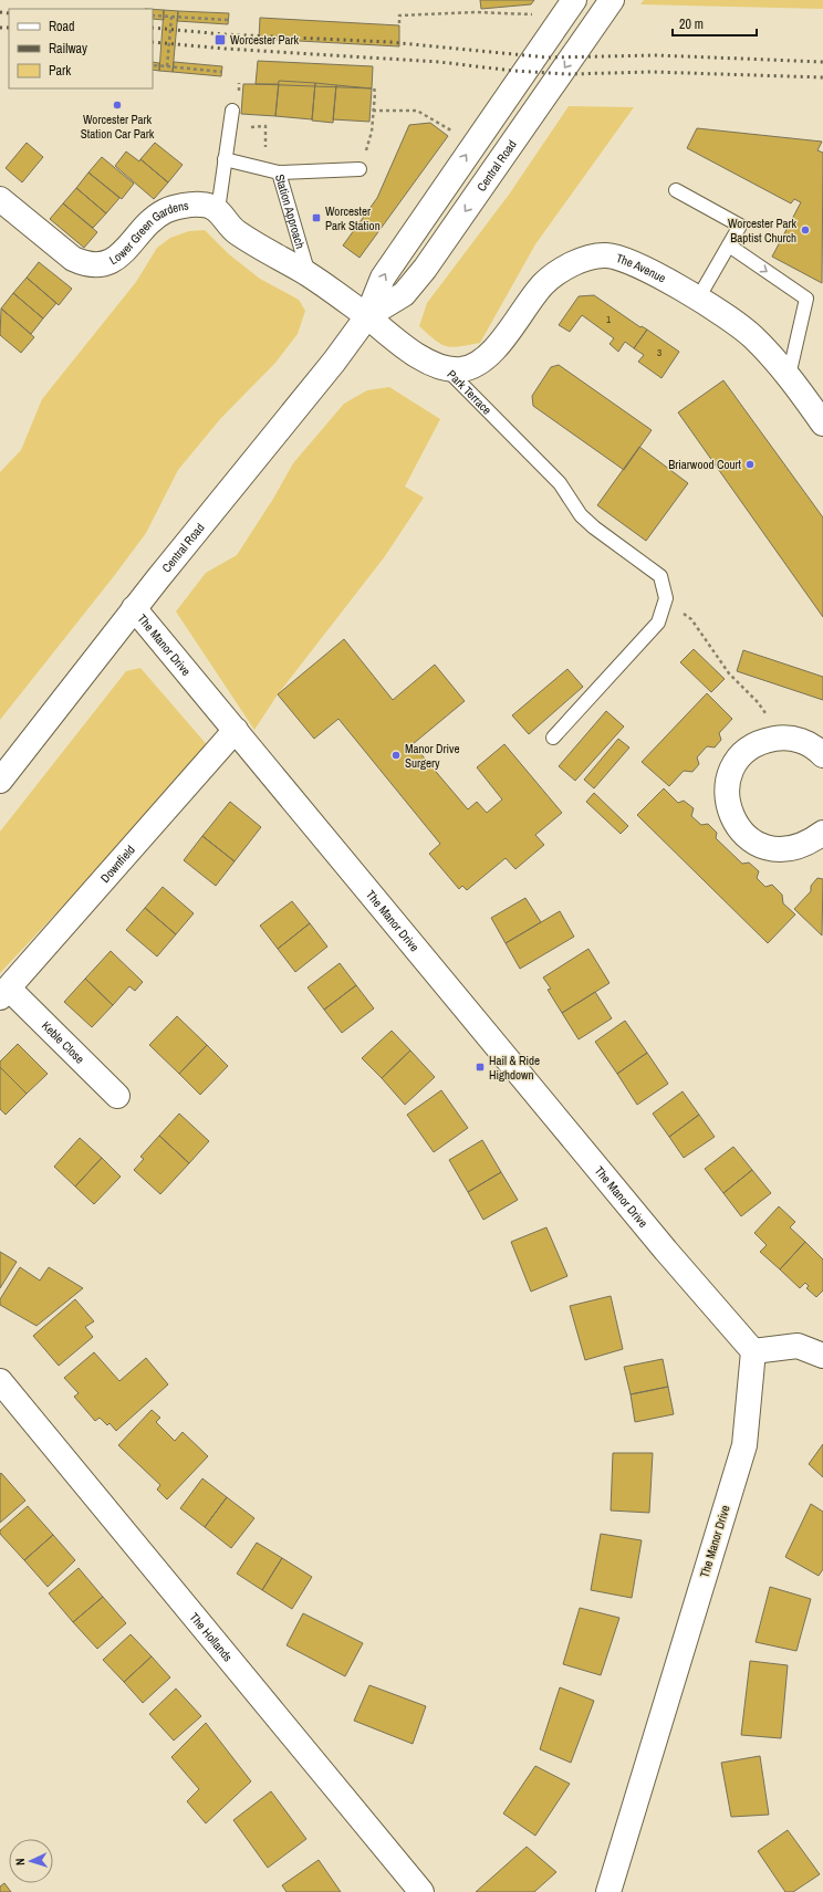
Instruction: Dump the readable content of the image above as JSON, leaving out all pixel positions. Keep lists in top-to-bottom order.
{
  "streets": {
    "street": [
      "Central Road",
      "Lower Green Gardens",
      "The Avenue",
      "Park Terrace",
      "The Manor Drive",
      "Downfield",
      "Keble Close",
      "The Hollands"
    ],
    "lane": ["Station Approach"]
  },
  "crossings": [
    ["Central Road", "Park Terrace"],
    ["Central Road", "The Manor Drive"],
    ["Station Approach", "Park Terrace"],
    ["Lower Green Gardens", "Park Terrace"],
    ["The Avenue", "Park Terrace"],
    ["The Manor Drive", "Downfield"],
    ["Downfield", "Keble Close"]
  ],
  "places": {
    "transit": ["Worcester Park", "Worcester Park Station", "Hail & Ride Highdown"],
    "other": [
      "Worcester Park Station Car Park",
      "Worcester Park Baptist Church",
      "Briarwood Court",
      "Manor Drive Surgery"
    ]
  },
  "house_numbers": ["1", "3"],
  "legend": ["Road", "Railway", "Park"],
  "scale_bar": "20 m",
  "north": "left"
}
